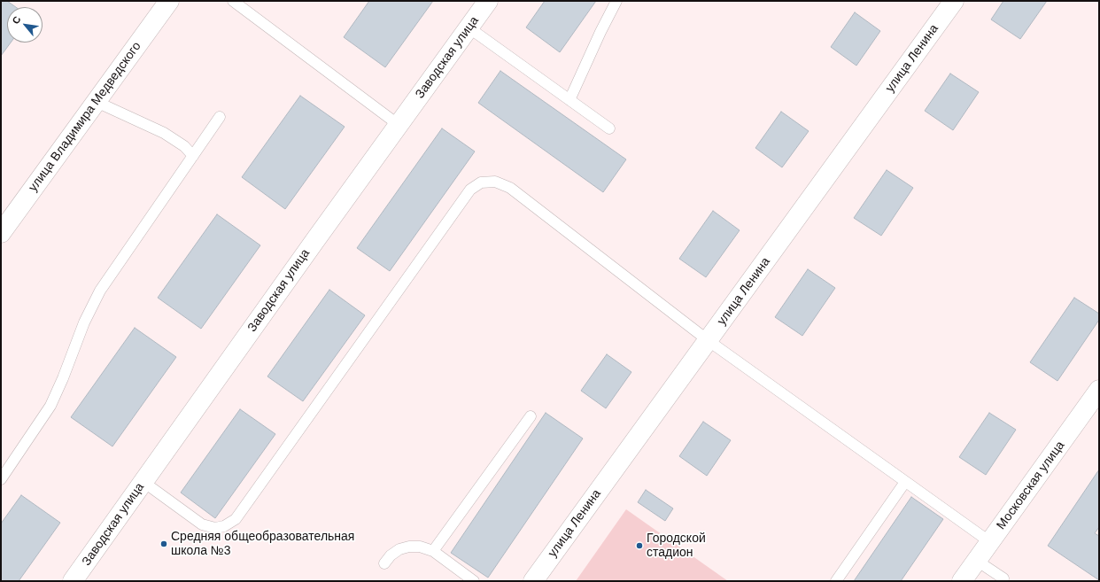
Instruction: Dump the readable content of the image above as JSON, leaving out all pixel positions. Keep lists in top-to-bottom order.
{
  "streets": {
    "street": [
      "Заводская улица",
      "улица Ленина",
      "улица Владимира Медведского",
      "Московская улица"
    ]
  },
  "places": ["Cредняя общеобразовательная школа №3", "Городской стадион"],
  "north": "top left"
}
